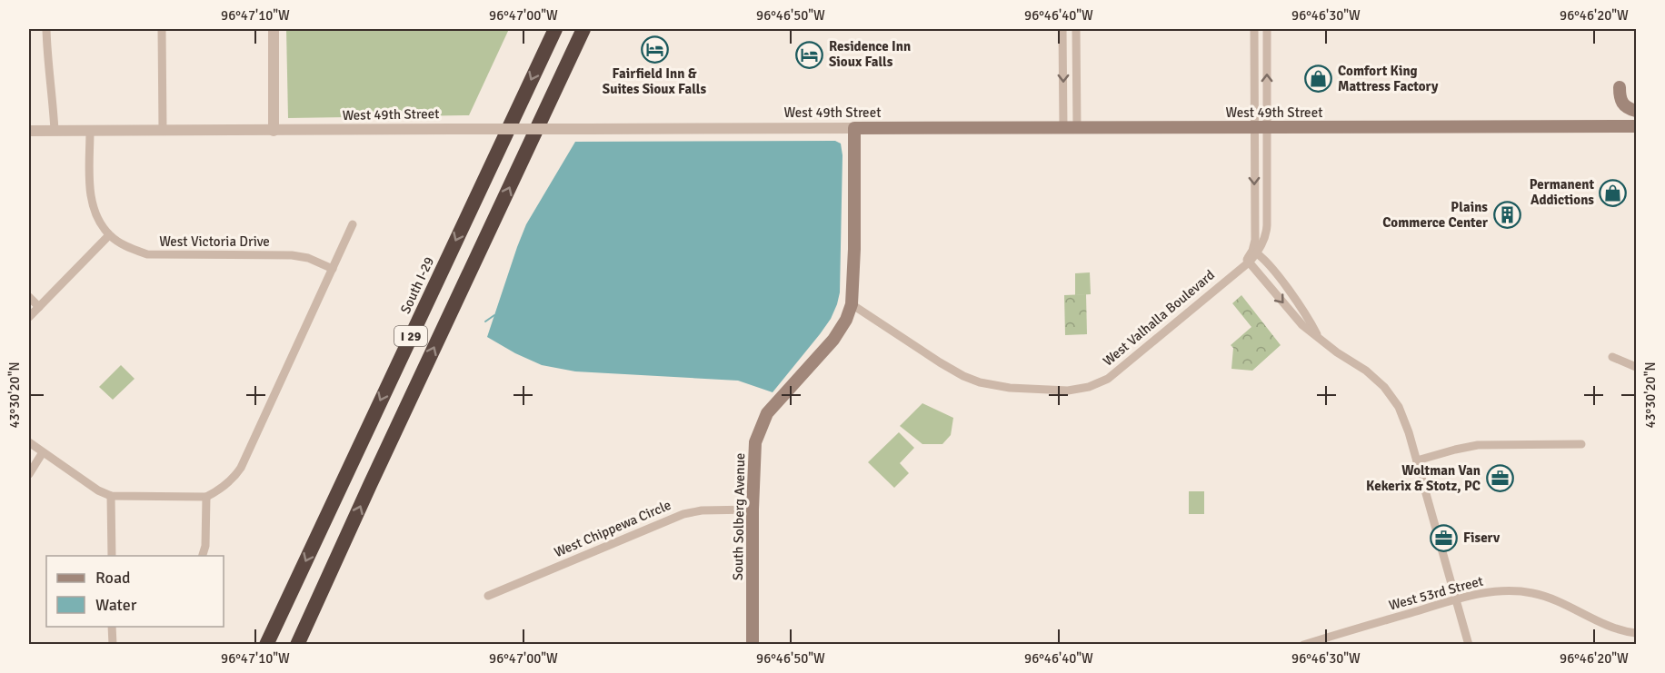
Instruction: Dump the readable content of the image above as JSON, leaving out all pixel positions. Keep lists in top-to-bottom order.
{
  "streets": {
    "highway": ["South I-29", "I 29"],
    "main road": ["West 49th Street", "South Solberg Avenue"],
    "street": [
      "West Victoria Drive",
      "West Valhalla Boulevard",
      "West Chippewa Circle",
      "West 53rd Street"
    ]
  },
  "crossings": [
    ["West 49th Street", "West Victoria Drive"],
    ["West 49th Street", "West Valhalla Boulevard"],
    ["West 49th Street", "South Solberg Avenue"],
    ["West Valhalla Boulevard", "South Solberg Avenue"],
    ["South Solberg Avenue", "West Chippewa Circle"]
  ],
  "places": {
    "hotel": ["Fairfield Inn & Suites Sioux Falls", "Residence Inn Sioux Falls"],
    "shop": ["Comfort King Mattress Factory", "Permanent Addictions"],
    "building": ["Plains Commerce Center"],
    "office": ["Woltman Van Kekerix & Stotz, PC", "Fiserv"]
  },
  "legend": ["Road", "Water"],
  "coordinates": [
    "96°47'10\"W",
    "96°47'00\"W",
    "96°46'50\"W",
    "96°46'40\"W",
    "96°46'30\"W",
    "96°46'20\"W",
    "43°30'20\"N"
  ]
}
